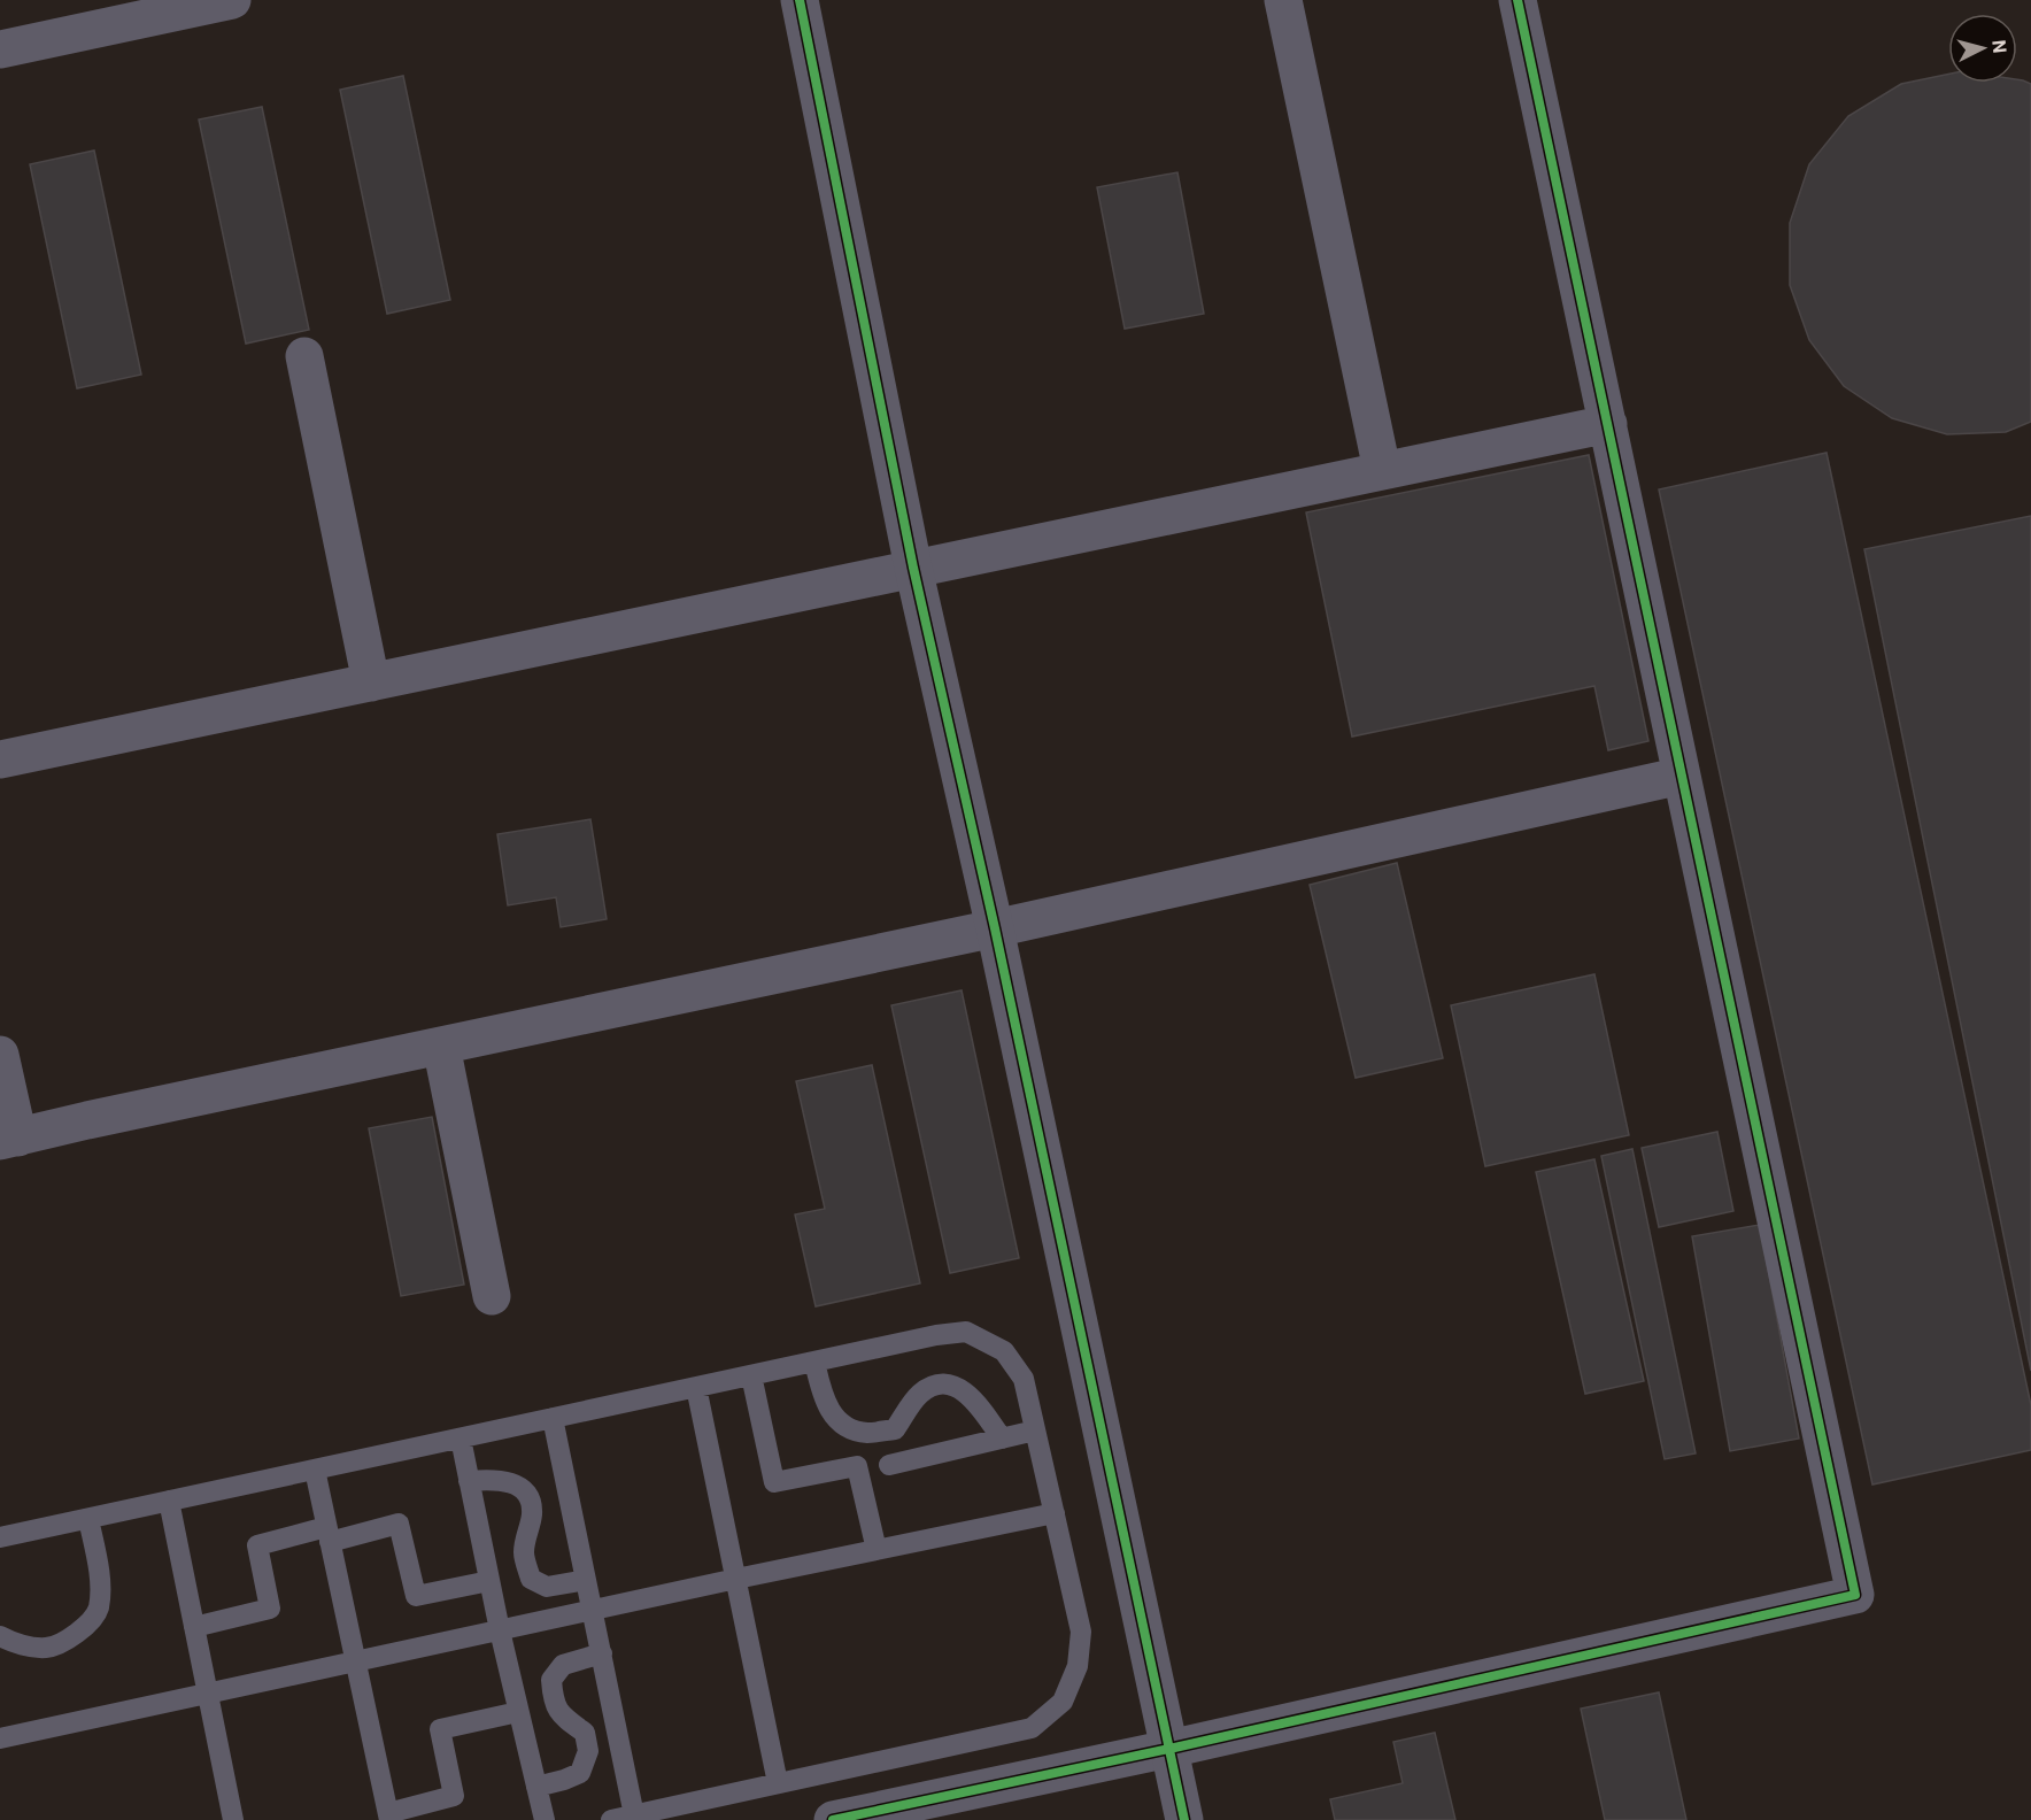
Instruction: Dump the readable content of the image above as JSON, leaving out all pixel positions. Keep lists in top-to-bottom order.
{
  "north": "right"
}
